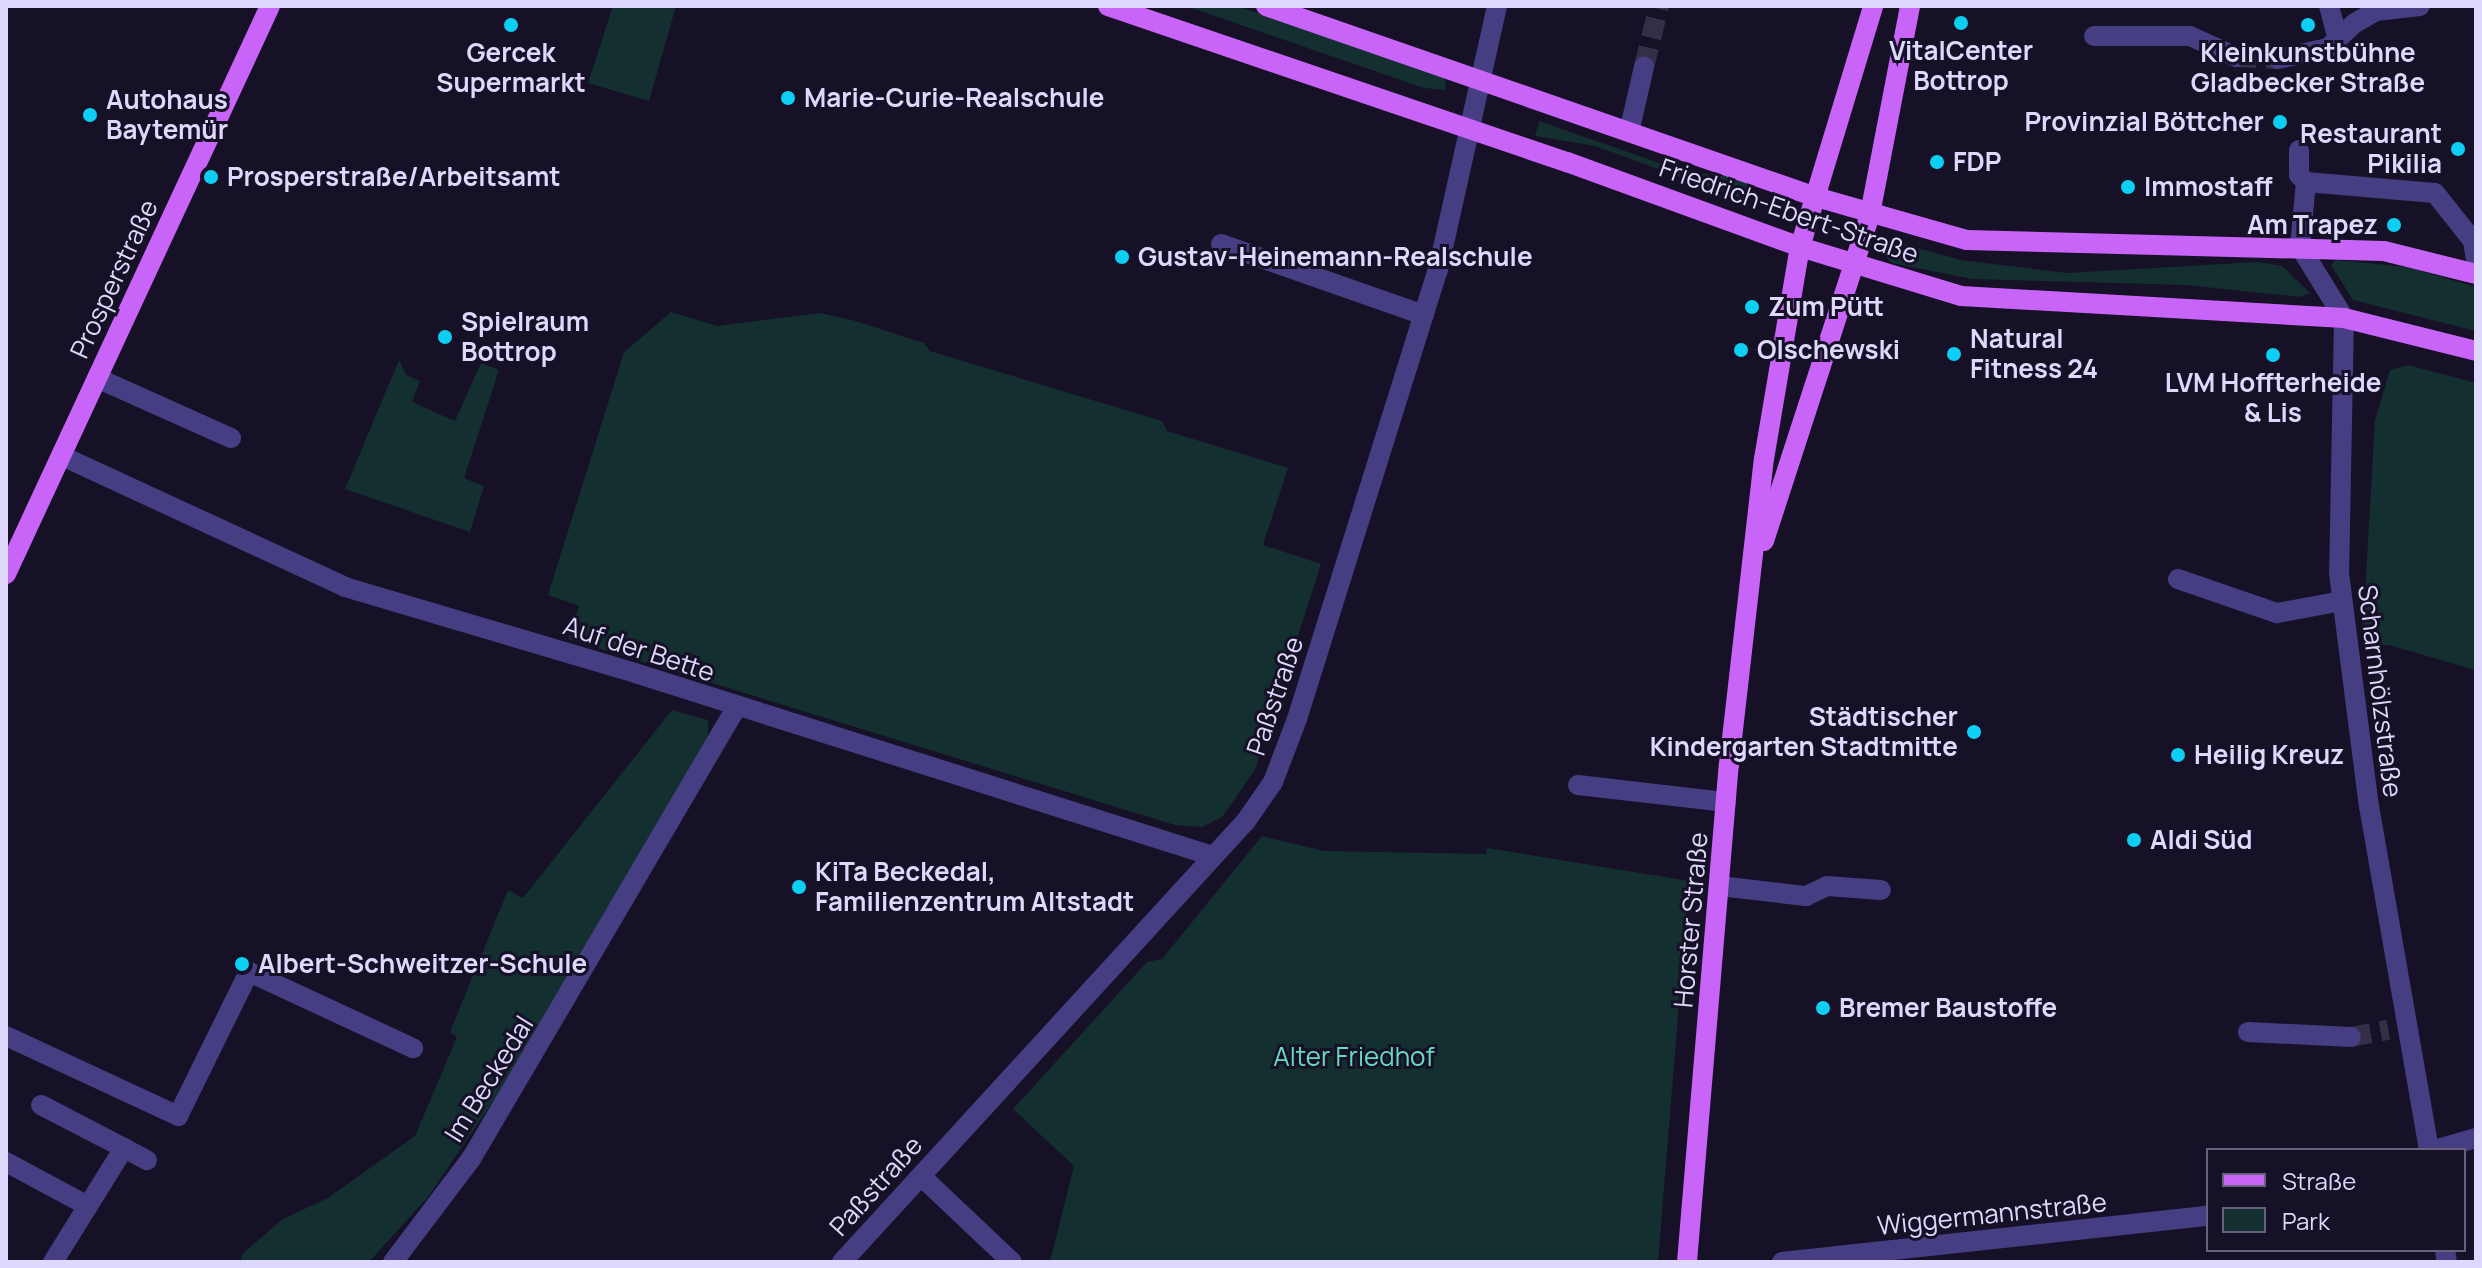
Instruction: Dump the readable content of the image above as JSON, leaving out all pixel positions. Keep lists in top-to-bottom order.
{
  "streets": {
    "main road": ["Friedrich-Ebert-Straße", "Prosperstraße", "Horster Straße"],
    "street": [
      "Auf der Bette",
      "Scharnhölzstraße",
      "Paßstraße",
      "Im Beckedal",
      "Wiggermannstraße"
    ]
  },
  "crossings": [
    ["Friedrich-Ebert-Straße", "Scharnhölzstraße"],
    ["Friedrich-Ebert-Straße", "Paßstraße"],
    ["Friedrich-Ebert-Straße", "Horster Straße"],
    ["Prosperstraße", "Auf der Bette"],
    ["Auf der Bette", "Paßstraße"],
    ["Auf der Bette", "Im Beckedal"]
  ],
  "parks": ["Alter Friedhof"],
  "places": [
    "VitalCenter Bottrop",
    "Gercek Supermarkt",
    "Kleinkunstbühne Gladbecker Straße",
    "Marie-Curie-Realschule",
    "Autohaus Baytemür",
    "Provinzial Böttcher",
    "Restaurant Pikilia",
    "FDP",
    "Prosperstraße/Arbeitsamt",
    "Immostaff",
    "Am Trapez",
    "Gustav-Heinemann-Realschule",
    "Zum Pütt",
    "Spielraum Bottrop",
    "Olschewski",
    "Natural Fitness 24",
    "LVM Hoffterheide & Lis",
    "Städtischer Kindergarten Stadtmitte",
    "Heilig Kreuz",
    "Aldi Süd",
    "KiTa Beckedal, Familienzentrum Altstadt",
    "Albert-Schweitzer-Schule",
    "Bremer Baustoffe"
  ],
  "legend": ["Straße", "Park"]
}
